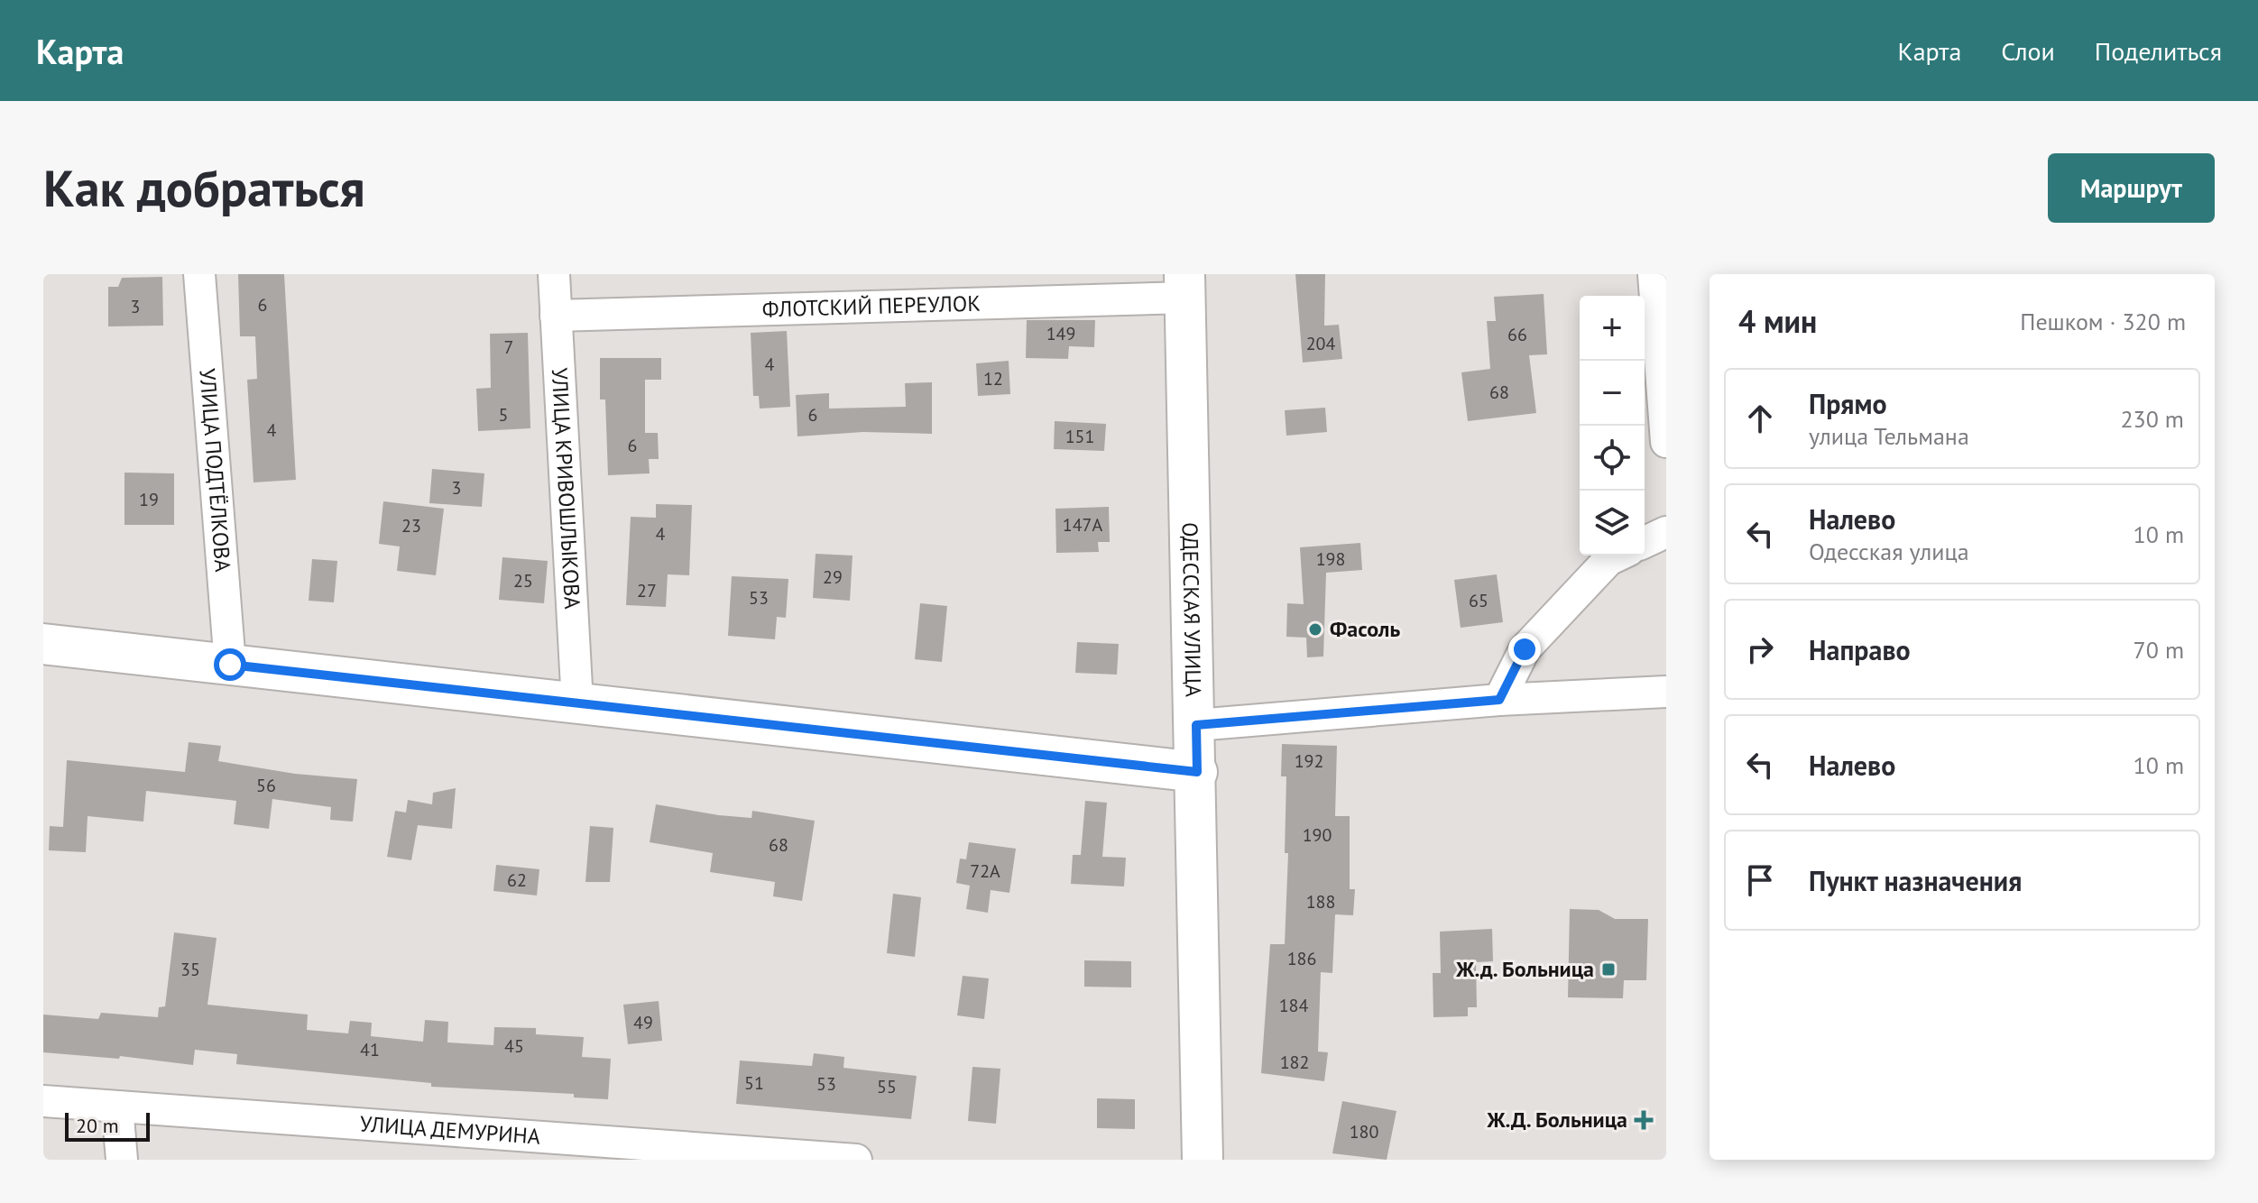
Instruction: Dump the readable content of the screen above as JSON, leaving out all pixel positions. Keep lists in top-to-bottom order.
{
  "streets": {
    "main road": ["ОДЕССКАЯ УЛИЦА"],
    "street": [
      "ФЛОТСКИЙ ПЕРЕУЛОК",
      "УЛИЦА ПОДТЁЛКОВА",
      "УЛИЦА КРИВОШЛЫКОВА",
      "УЛИЦА ДЕМУРИНА"
    ]
  },
  "crossings": [
    ["ФЛОТСКИЙ ПЕРЕУЛОК", "УЛИЦА КРИВОШЛЫКОВА"],
    ["ФЛОТСКИЙ ПЕРЕУЛОК", "ОДЕССКАЯ УЛИЦА"]
  ],
  "places": {
    "other": ["Фасоль"],
    "transit": ["Ж.д. Больница"],
    "health": ["Ж.Д. Больница"]
  },
  "house_numbers": [
    "6",
    "3",
    "149",
    "66",
    "204",
    "7",
    "4",
    "12",
    "68",
    "5",
    "6",
    "4",
    "151",
    "6",
    "3",
    "19",
    "147А",
    "23",
    "4",
    "198",
    "29",
    "25",
    "27",
    "53",
    "65",
    "192",
    "56",
    "190",
    "68",
    "72А",
    "62",
    "188",
    "186",
    "35",
    "184",
    "49",
    "45",
    "41",
    "182",
    "51",
    "53",
    "55",
    "180"
  ],
  "scale_bar": "20 m",
  "page": {
    "header": "Карта",
    "nav": ["Карта", "Слои", "Поделиться"],
    "buttons": "Маршрут",
    "title": "Как добраться",
    "heading": ["4 мин", "Пешком · 320 m"],
    "map_buttons": ["+", "−"],
    "list": [
      ["Прямо", "улица Тельмана", "230 m"],
      ["Налево", "Одесская улица", "10 m"],
      ["Направо", "70 m"],
      ["Налево", "10 m"],
      "Пункт назначения"
    ],
    "scale": "20 m"
  }
}
